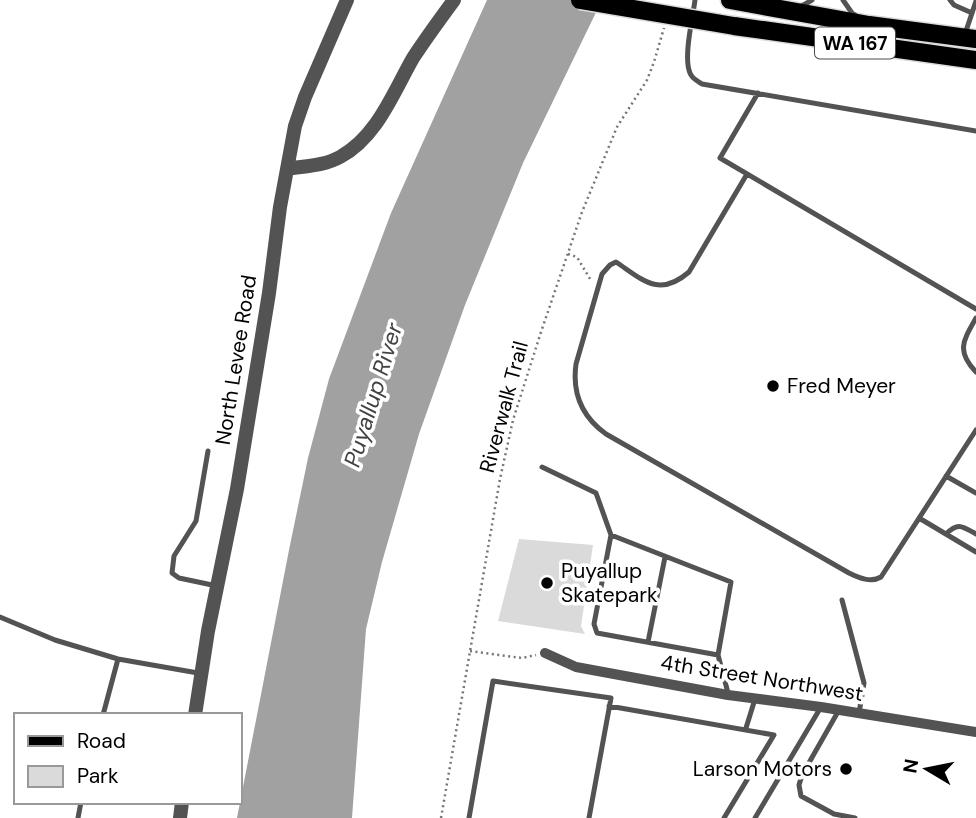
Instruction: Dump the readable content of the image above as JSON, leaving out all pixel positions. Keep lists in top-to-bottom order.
{
  "streets": {
    "main road": ["WA 167"],
    "street": ["North Levee Road", "4th Street Northwest"],
    "path": ["Riverwalk Trail"]
  },
  "water": ["Puyallup River"],
  "places": ["Fred Meyer", "Puyallup Skatepark", "Larson Motors"],
  "legend": ["Road", "Park"],
  "north": "left"
}
